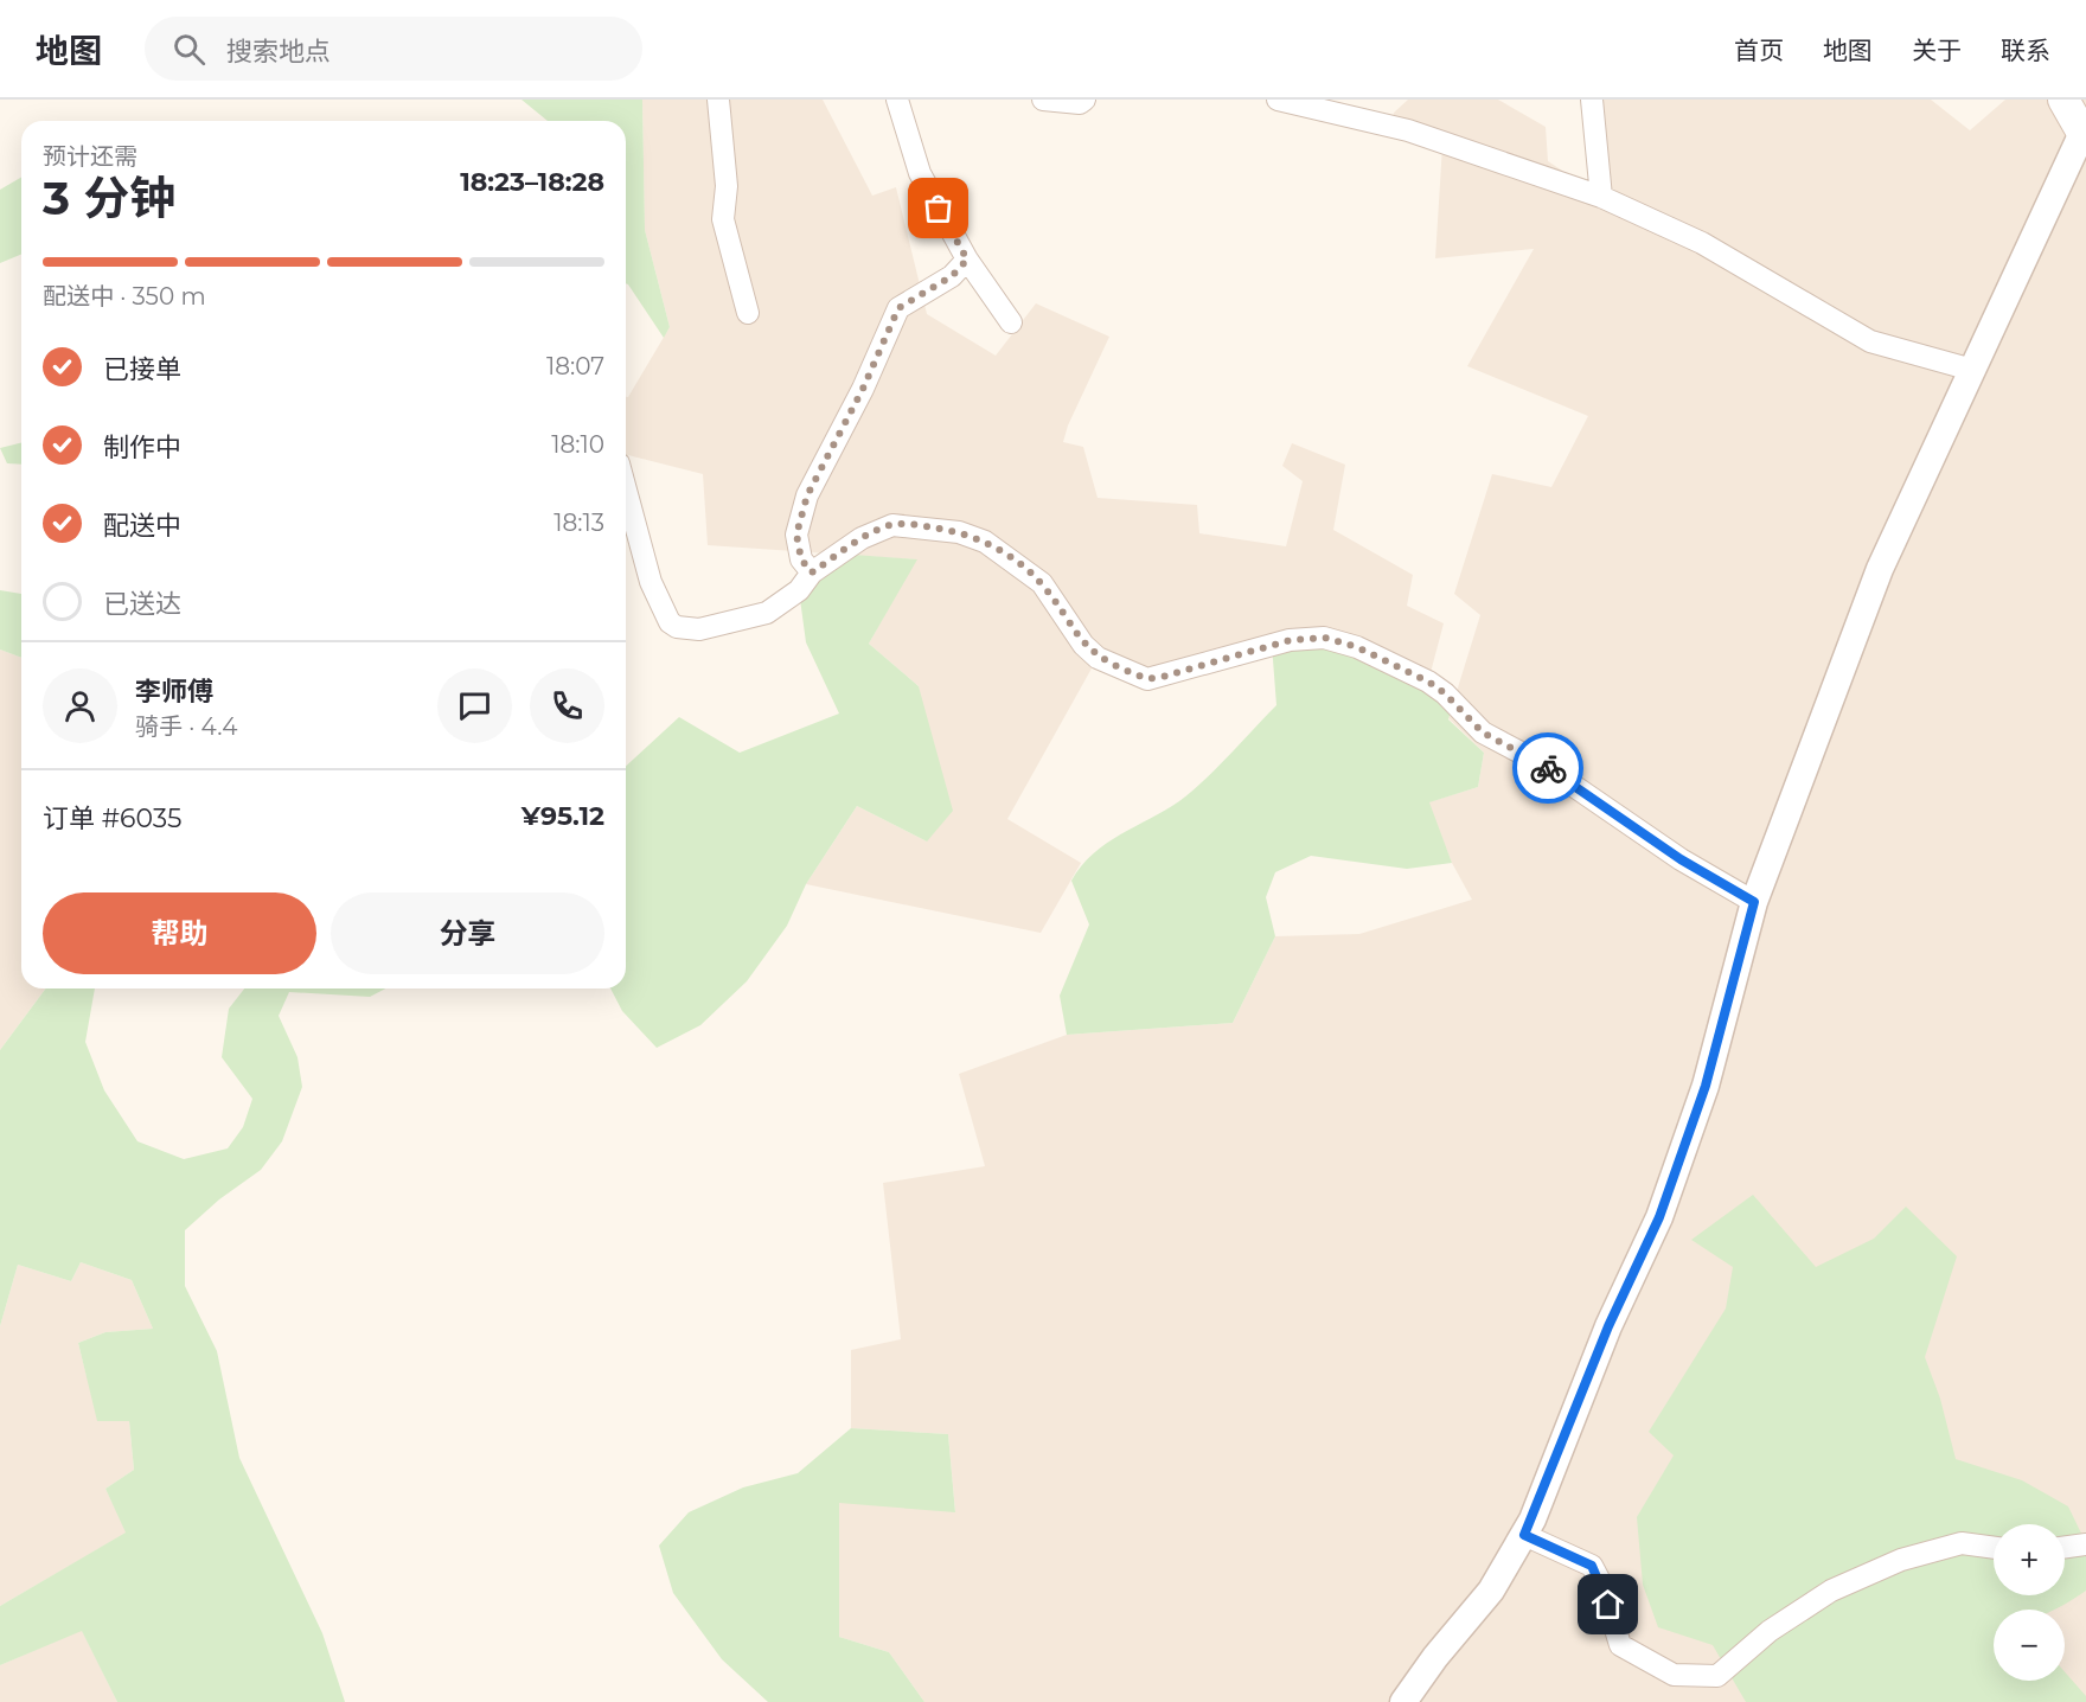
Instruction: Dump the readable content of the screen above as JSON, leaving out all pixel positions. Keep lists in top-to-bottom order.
{
  "page": {
    "header": "地图",
    "search": "搜索地点",
    "nav": [
      "首页",
      "地图",
      "关于",
      "联系"
    ],
    "heading": ["3 分钟", "预计还需", "18:23–18:28"],
    "panel": [
      "李师傅",
      "骑手 · 4.4",
      "订单 #6035",
      "¥95.12"
    ],
    "bar": "配送中 · 350 m",
    "list": [
      ["已接单", "18:07"],
      ["制作中", "18:10"],
      ["配送中", "18:13"],
      "已送达"
    ],
    "buttons": ["帮助", "分享"],
    "map_buttons": ["+", "−"]
  }
}
